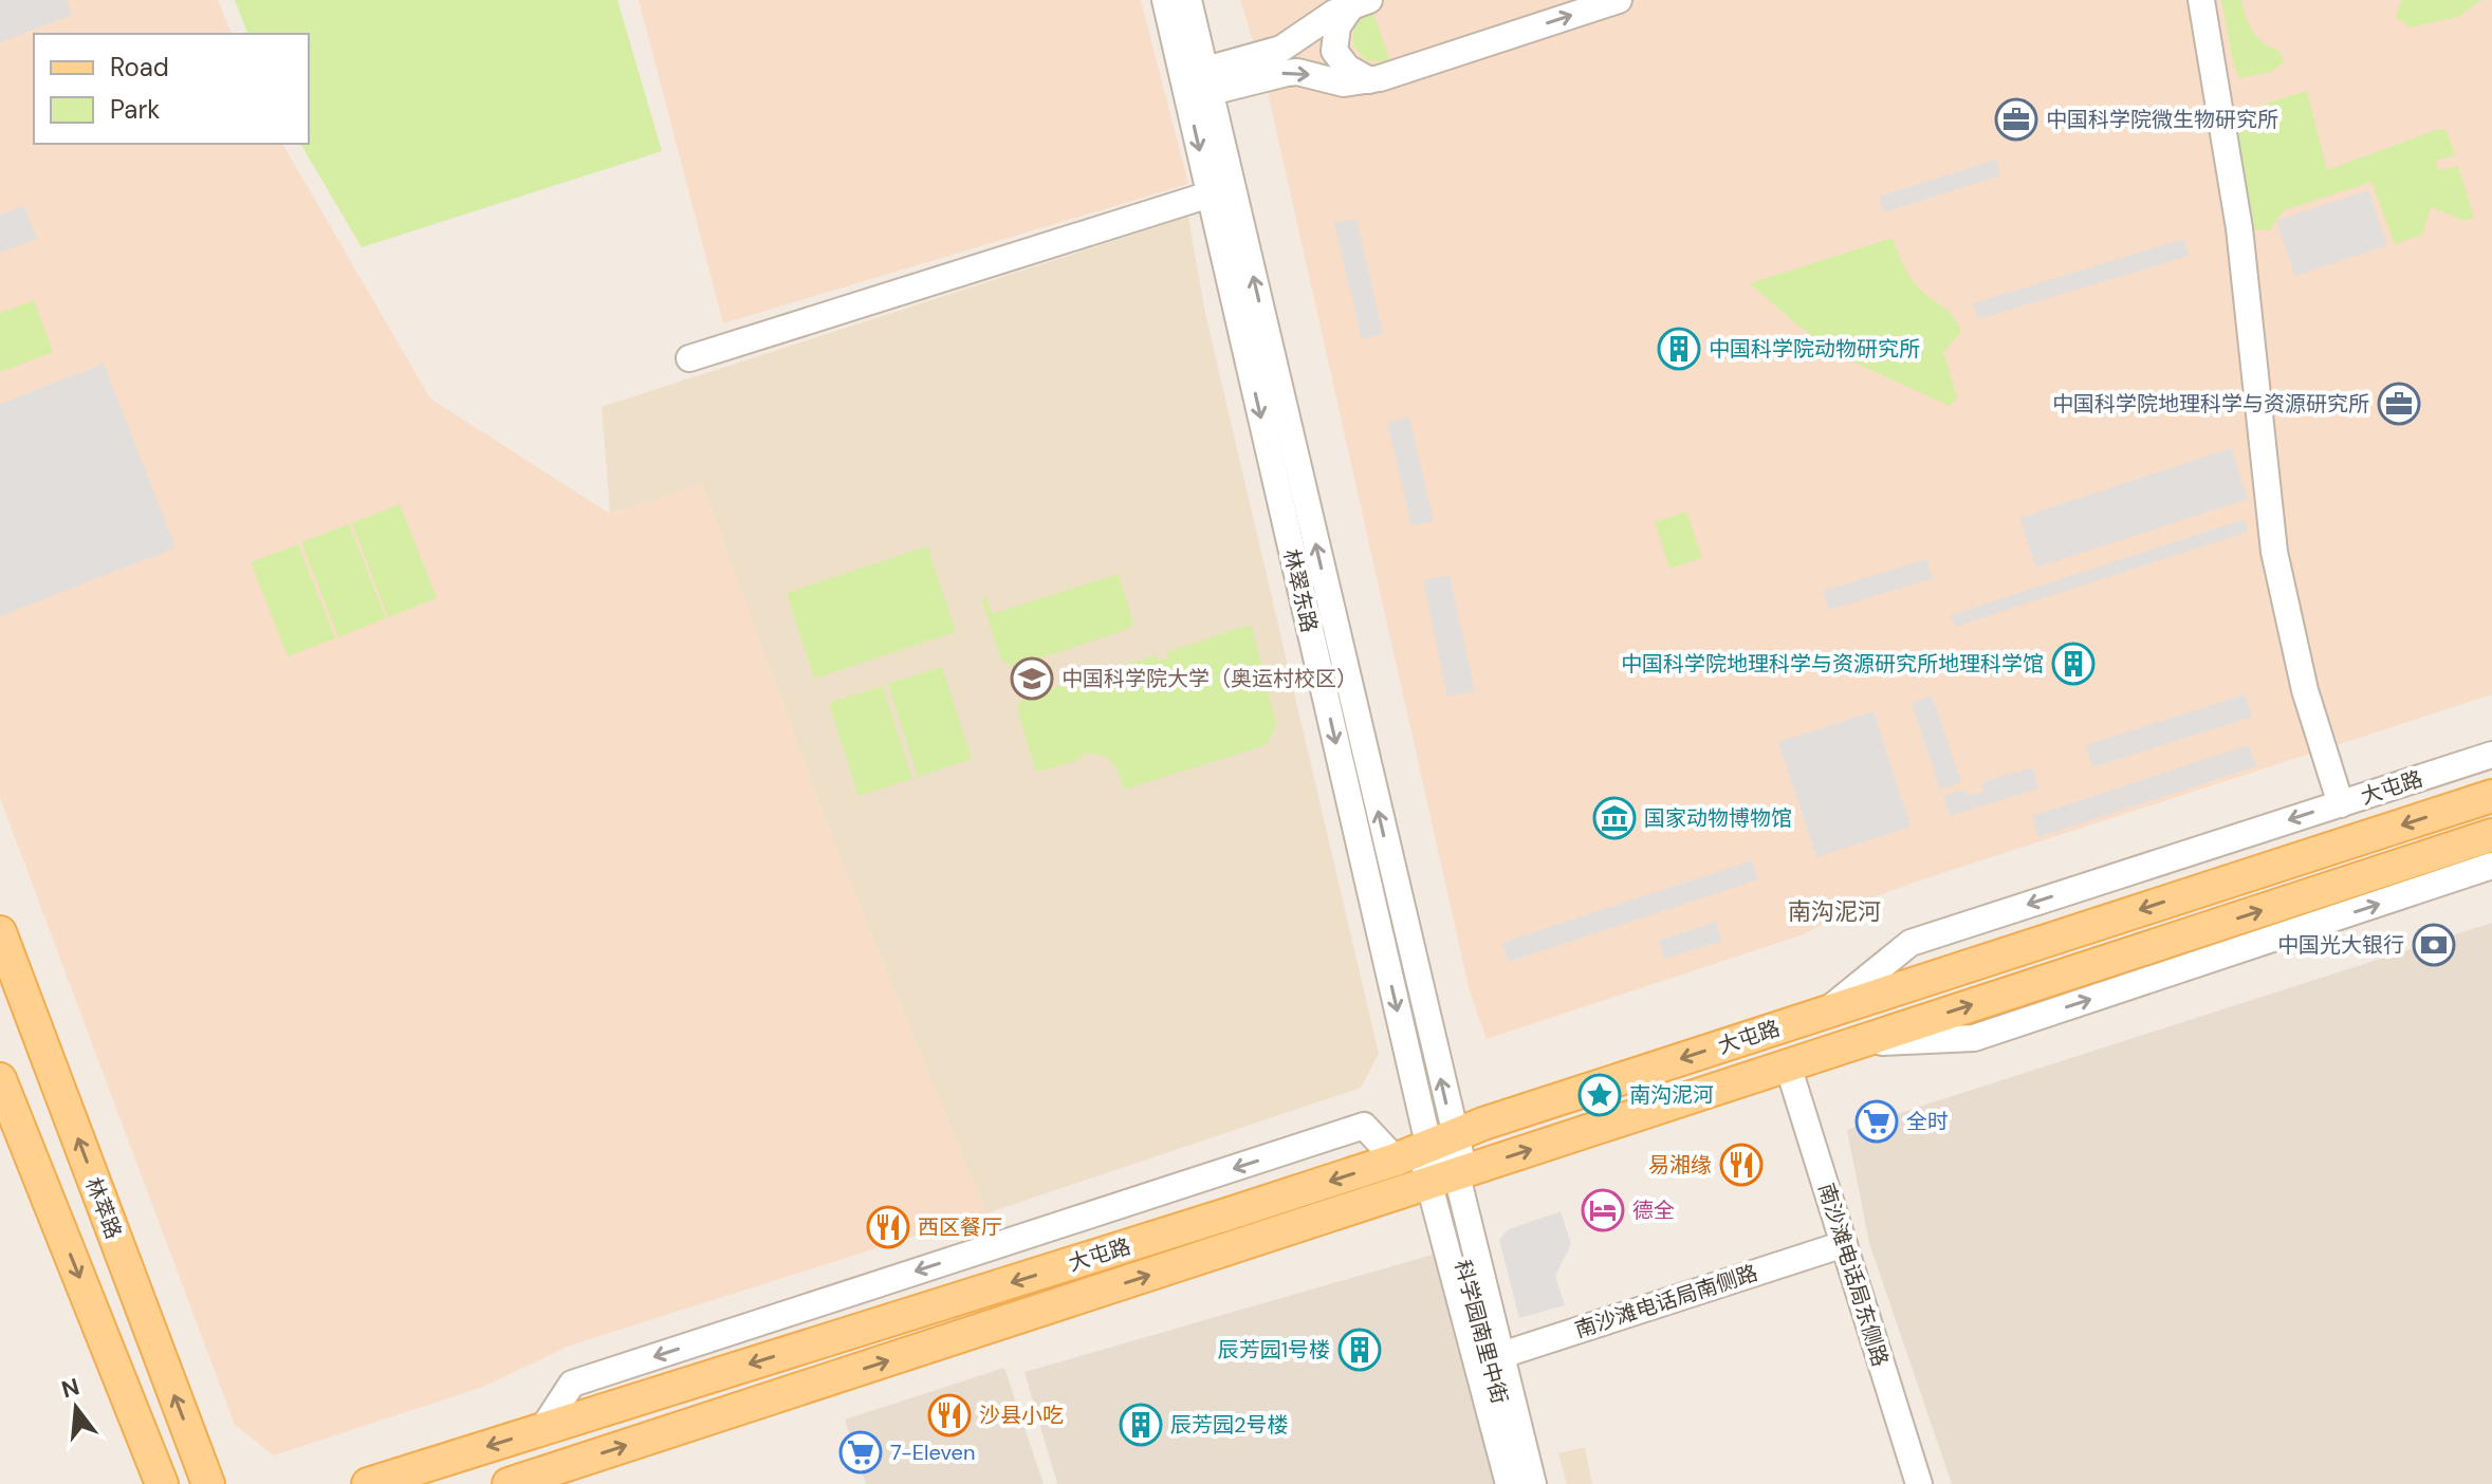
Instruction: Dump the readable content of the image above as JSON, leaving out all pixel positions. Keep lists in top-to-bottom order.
{
  "streets": {
    "main road": ["大屯路", "林萃路"],
    "street": [
      "林翠东路",
      "南沙滩电话局东侧路",
      "南沙滩电话局南侧路",
      "科学园南里中街"
    ]
  },
  "crossings": [
    ["林翠东路", "大屯路"],
    ["大屯路", "南沙滩电话局东侧路"],
    ["大屯路", "科学园南里中街"],
    ["南沙滩电话局东侧路", "南沙滩电话局南侧路"],
    ["南沙滩电话局南侧路", "科学园南里中街"]
  ],
  "districts": ["南沟泥河"],
  "places": {
    "office": ["中国科学院微生物研究所", "中国科学院地理科学与资源研究所"],
    "building": [
      "中国科学院动物研究所",
      "中国科学院地理科学与资源研究所地理科学馆",
      "辰芳园1号楼",
      "辰芳园2号楼"
    ],
    "school or university": ["中国科学院大学（奥运村校区）"],
    "museum": ["国家动物博物馆"],
    "bank": ["中国光大银行"],
    "place": ["南沟泥河"],
    "supermarket": ["全时", "7-Eleven"],
    "restaurant": ["易湘缘", "西区餐厅", "沙县小吃"],
    "hotel": ["德全"]
  },
  "legend": ["Road", "Park"],
  "north": "top"
}
